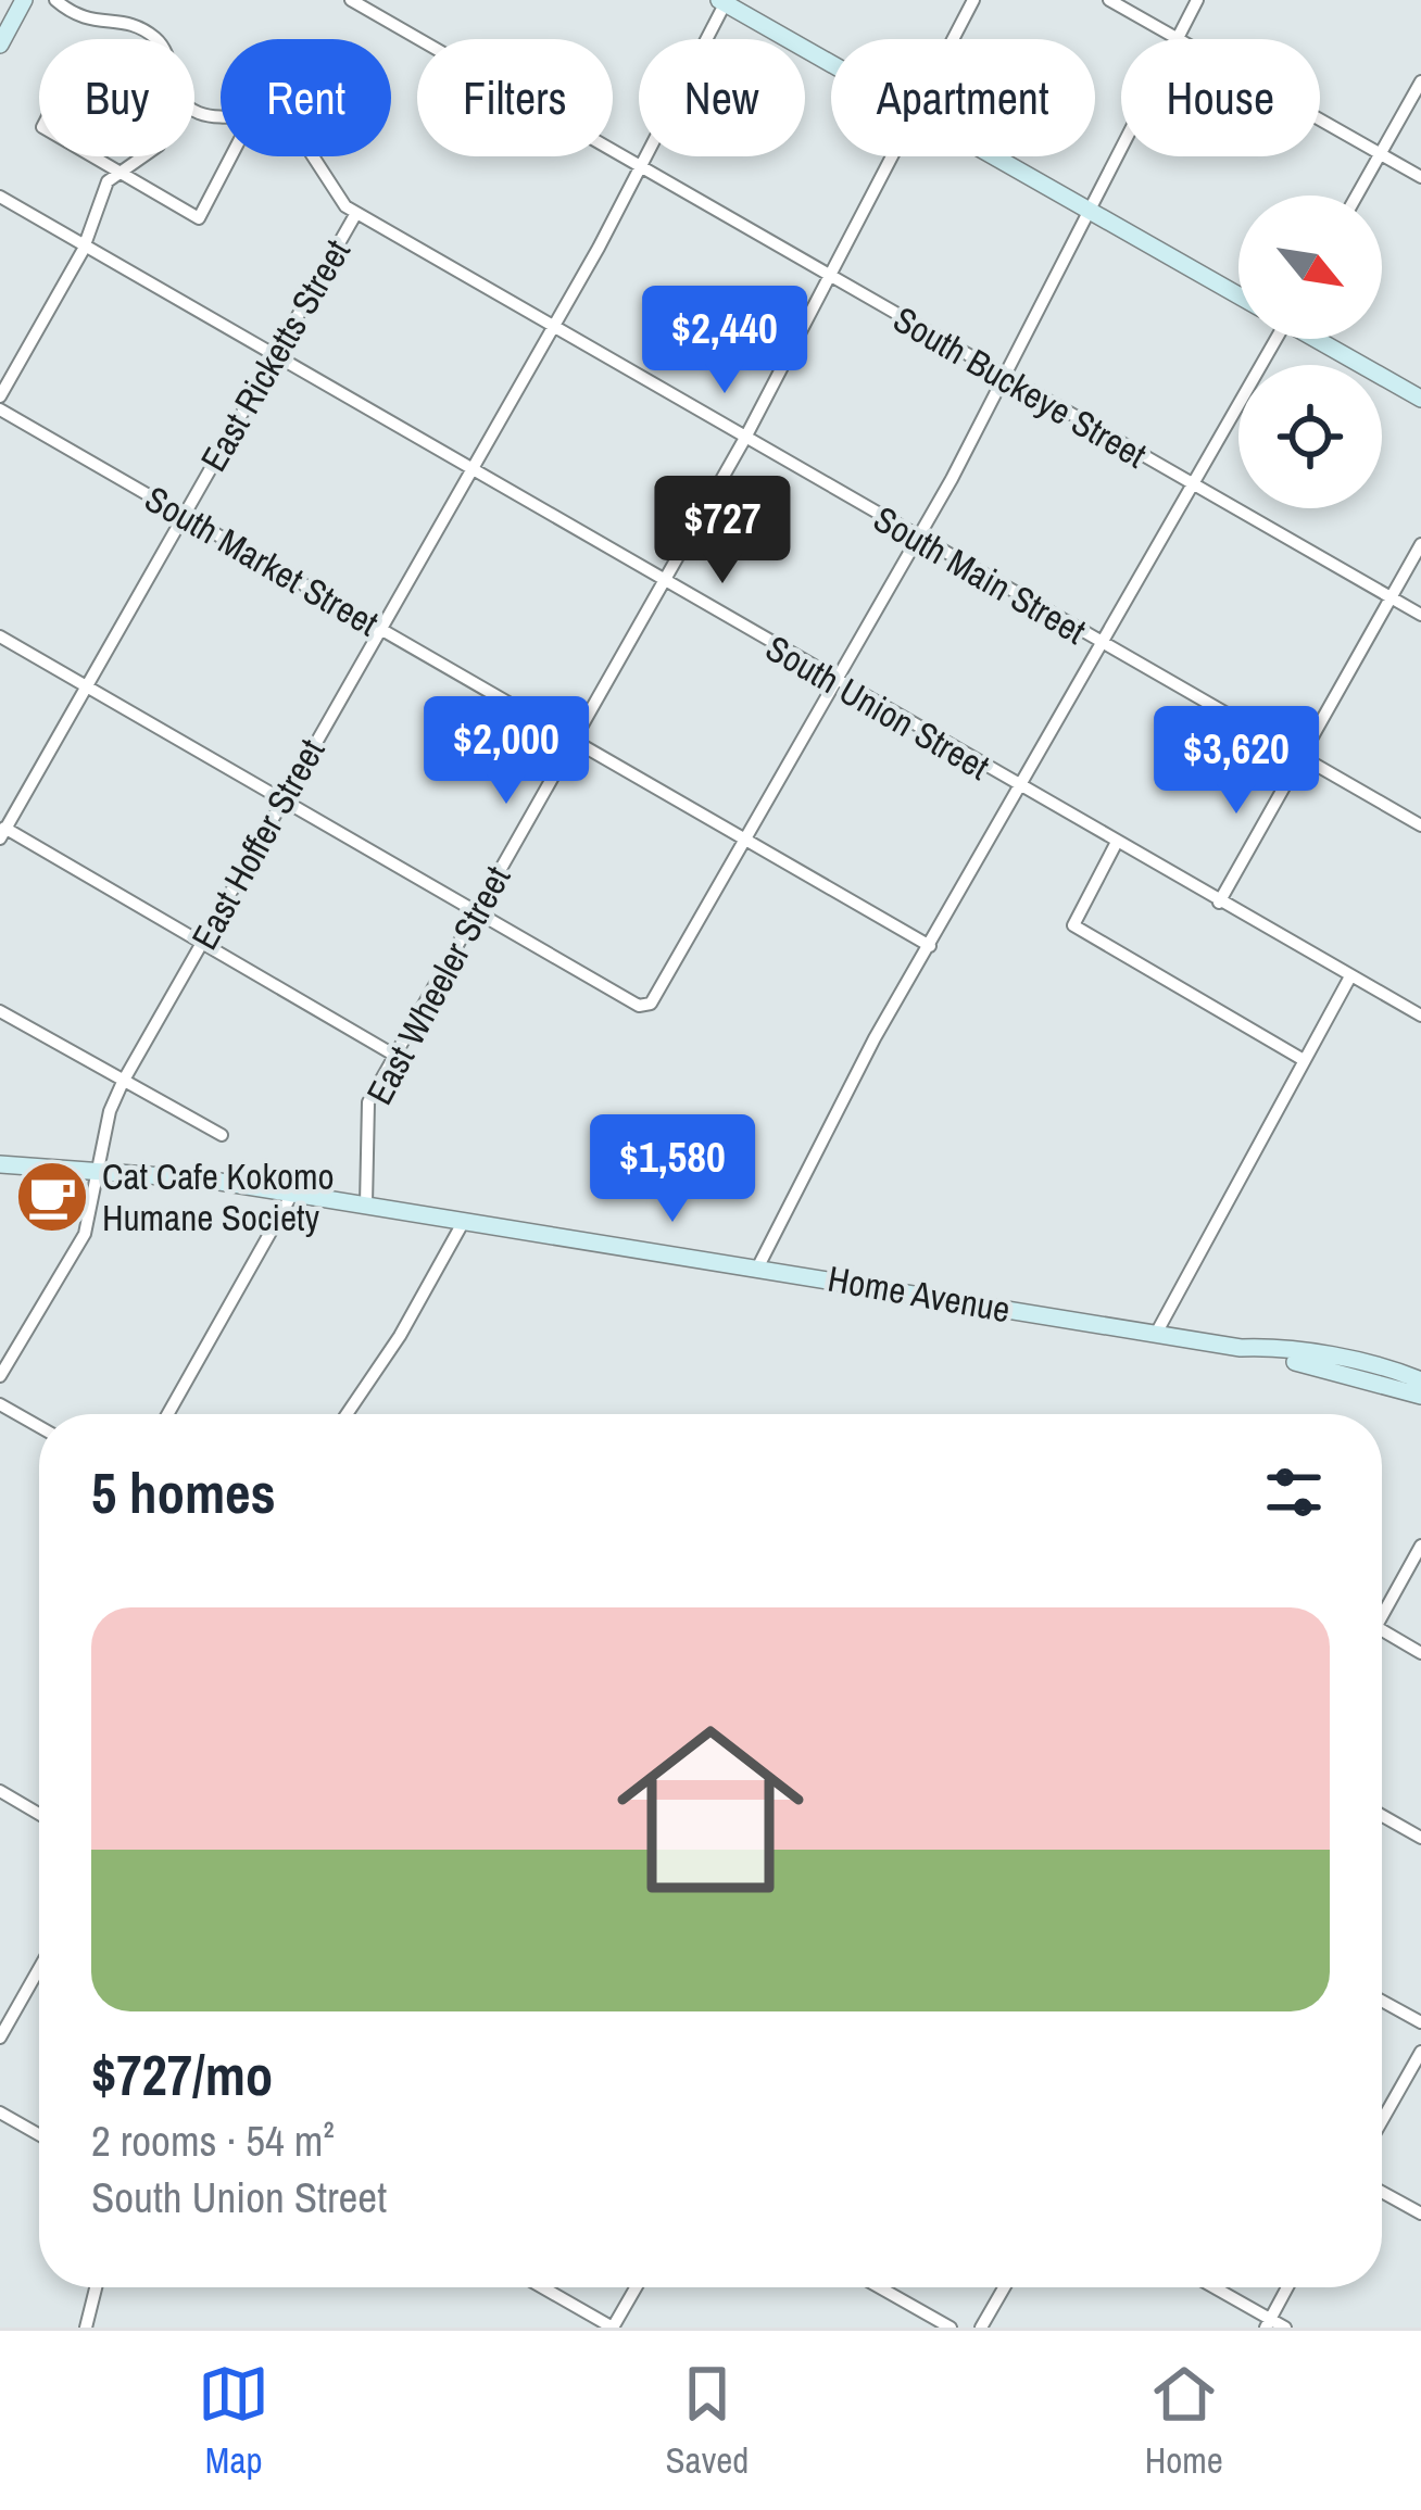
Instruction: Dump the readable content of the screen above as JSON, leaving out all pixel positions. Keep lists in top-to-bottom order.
{
  "streets": {
    "main road": ["Home Avenue"],
    "street": [
      "East Ricketts Street",
      "South Buckeye Street",
      "South Market Street",
      "South Main Street",
      "South Union Street",
      "East Hoffer Street",
      "East Wheeler Street"
    ]
  },
  "crossings": [
    ["East Ricketts Street", "South Market Street"],
    ["East Ricketts Street", "South Main Street"],
    ["East Ricketts Street", "South Union Street"],
    ["South Buckeye Street", "East Hoffer Street"],
    ["South Buckeye Street", "East Wheeler Street"],
    ["South Market Street", "East Hoffer Street"],
    ["South Market Street", "East Wheeler Street"],
    ["South Main Street", "East Hoffer Street"],
    ["South Main Street", "East Wheeler Street"],
    ["South Union Street", "East Hoffer Street"],
    ["South Union Street", "East Wheeler Street"],
    ["East Hoffer Street", "Home Avenue"],
    ["East Wheeler Street", "Home Avenue"]
  ],
  "places": {
    "cafe": ["Cat Cafe Kokomo Humane Society"]
  },
  "north": "bottom right",
  "page": {
    "chip": [
      "Buy",
      "Rent",
      "Filters",
      "New",
      "Apartment",
      "House"
    ],
    "price": [
      "$2,440",
      "$727",
      "$2,000",
      "$3,620",
      "$1,580"
    ],
    "heading": "5 homes",
    "list": [
      {
        "name": "$727/mo",
        "note": "2 rooms · 54 m² · South Union Street"
      }
    ],
    "tabs": ["Map", "Saved", "Home"]
  }
}
